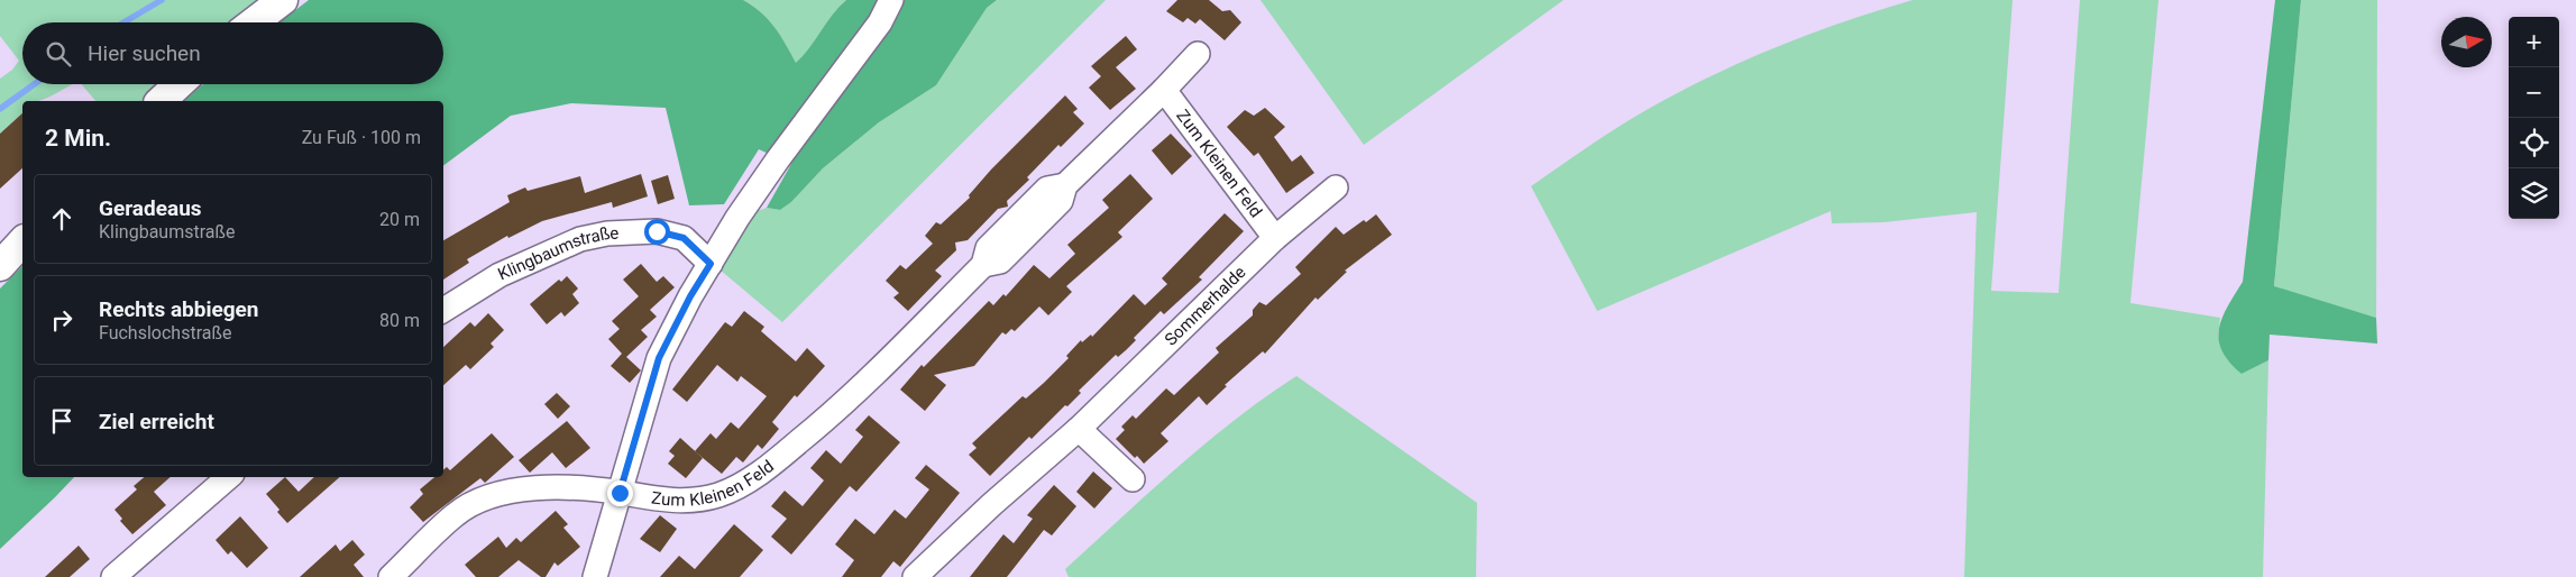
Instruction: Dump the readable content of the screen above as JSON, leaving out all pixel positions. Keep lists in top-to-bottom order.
{
  "streets": {
    "street": ["Zum Kleinen Feld", "Klingbaumstraße", "Sommerhalde"]
  },
  "crossings": [
    ["Zum Kleinen Feld", "Sommerhalde"]
  ],
  "north": "right",
  "page": {
    "map_buttons": ["+", "−"],
    "search": "Hier suchen",
    "heading": ["2 Min.", "Zu Fuß · 100 m"],
    "list": [
      ["Geradeaus", "Klingbaumstraße", "20 m"],
      ["Rechts abbiegen", "Fuchslochstraße", "80 m"],
      "Ziel erreicht"
    ]
  }
}
